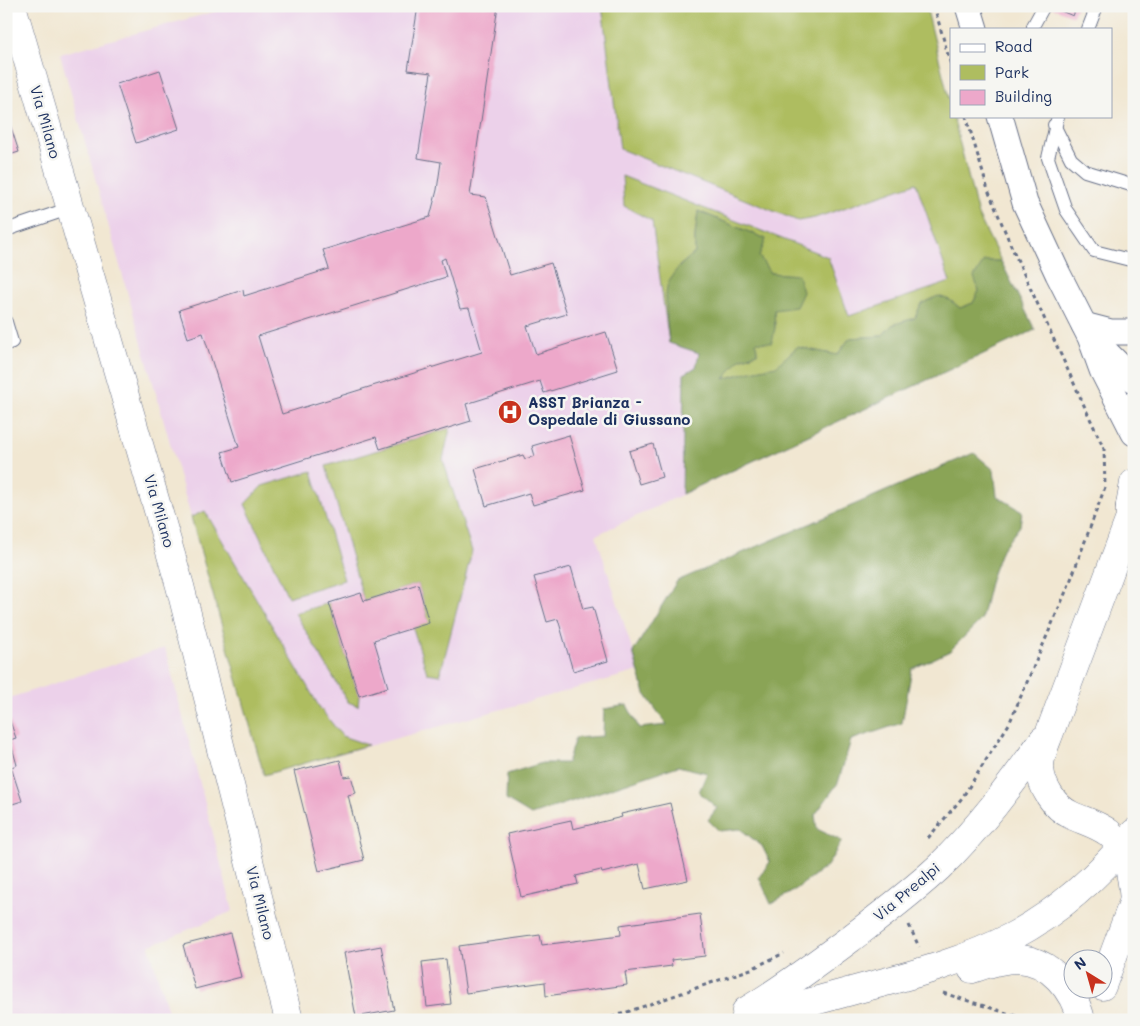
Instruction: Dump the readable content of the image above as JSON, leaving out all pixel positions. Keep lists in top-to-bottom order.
{
  "streets": {
    "street": ["Via Milano", "Via Prealpi"]
  },
  "places": {
    "hospital": ["ASST Brianza - Ospedale di Giussano"]
  },
  "legend": ["Road", "Park", "Building"],
  "north": "top left"
}
